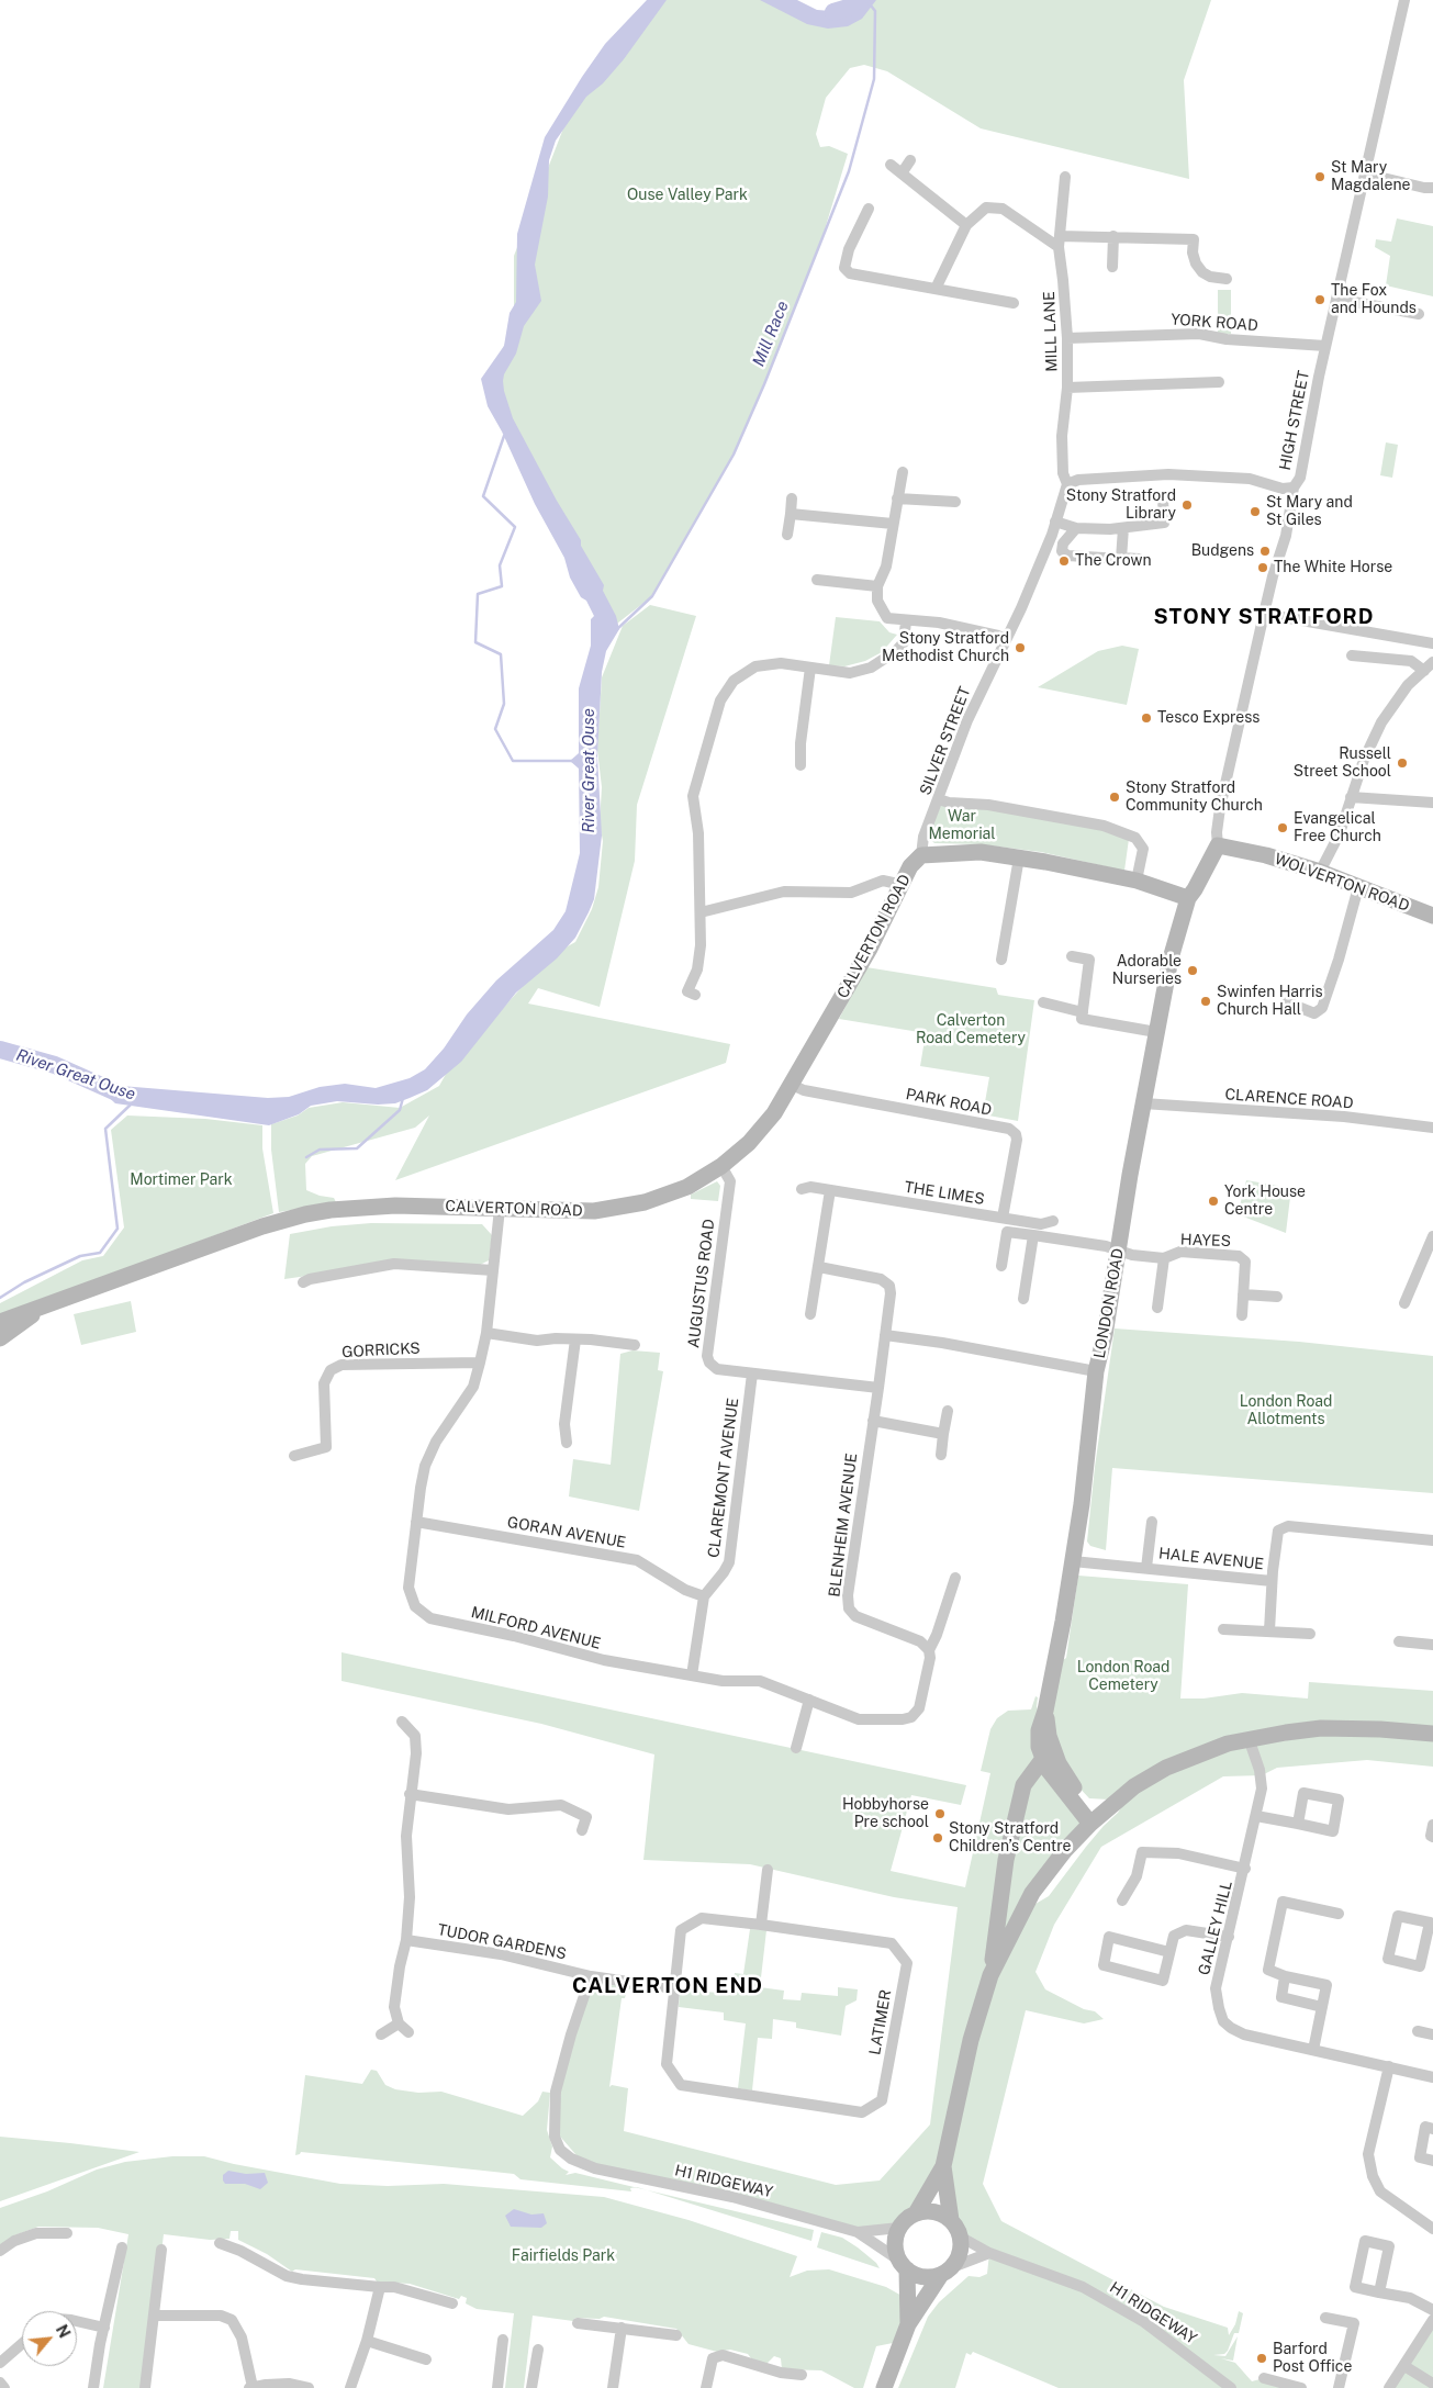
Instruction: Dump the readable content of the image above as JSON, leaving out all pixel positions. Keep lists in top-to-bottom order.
{
  "streets": {
    "street": [
      "YORK ROAD",
      "MILL LANE",
      "HIGH STREET",
      "SILVER STREET",
      "WOLVERTON ROAD",
      "CALVERTON ROAD",
      "CLARENCE ROAD",
      "PARK ROAD",
      "THE LIMES",
      "HAYES",
      "AUGUSTUS ROAD",
      "LONDON ROAD",
      "GORRICKS",
      "CLAREMONT AVENUE",
      "BLENHEIM AVENUE",
      "GORAN AVENUE",
      "HALE AVENUE",
      "MILFORD AVENUE",
      "GALLEY HILL",
      "TUDOR GARDENS",
      "LATIMER",
      "H1 RIDGEWAY"
    ]
  },
  "crossings": [
    ["YORK ROAD", "MILL LANE"],
    ["YORK ROAD", "HIGH STREET"],
    ["MILL LANE", "SILVER STREET"],
    ["HIGH STREET", "WOLVERTON ROAD"],
    ["HIGH STREET", "LONDON ROAD"],
    ["SILVER STREET", "CALVERTON ROAD"],
    ["WOLVERTON ROAD", "LONDON ROAD"],
    ["CALVERTON ROAD", "PARK ROAD"],
    ["CALVERTON ROAD", "AUGUSTUS ROAD"],
    ["CALVERTON ROAD", "MILFORD AVENUE"],
    ["CLARENCE ROAD", "LONDON ROAD"],
    ["PARK ROAD", "THE LIMES"],
    ["HAYES", "LONDON ROAD"],
    ["AUGUSTUS ROAD", "CLAREMONT AVENUE"],
    ["AUGUSTUS ROAD", "BLENHEIM AVENUE"],
    ["LONDON ROAD", "HALE AVENUE"],
    ["GORRICKS", "MILFORD AVENUE"],
    ["CLAREMONT AVENUE", "GORAN AVENUE"],
    ["BLENHEIM AVENUE", "MILFORD AVENUE"],
    ["GORAN AVENUE", "MILFORD AVENUE"],
    ["TUDOR GARDENS", "LATIMER"],
    ["TUDOR GARDENS", "H1 RIDGEWAY"]
  ],
  "districts": ["STONY STRATFORD", "CALVERTON END"],
  "water": ["Mill Race", "River Great Ouse"],
  "parks": [
    "Ouse Valley Park",
    "War Memorial",
    "Calverton Road Cemetery",
    "Mortimer Park",
    "London Road Allotments",
    "London Road Cemetery",
    "Fairfields Park"
  ],
  "places": [
    "St Mary Magdalene",
    "The Fox and Hounds",
    "Stony Stratford Library",
    "St Mary and St Giles",
    "Budgens",
    "The Crown",
    "The White Horse",
    "Stony Stratford Methodist Church",
    "Tesco Express",
    "Russell Street School",
    "Stony Stratford Community Church",
    "Evangelical Free Church",
    "Adorable Nurseries",
    "Swinfen Harris Church Hall",
    "York House Centre",
    "Hobbyhorse Pre school",
    "Stony Stratford Children’s Centre",
    "Barford Post Office"
  ],
  "north": "top right"
}
